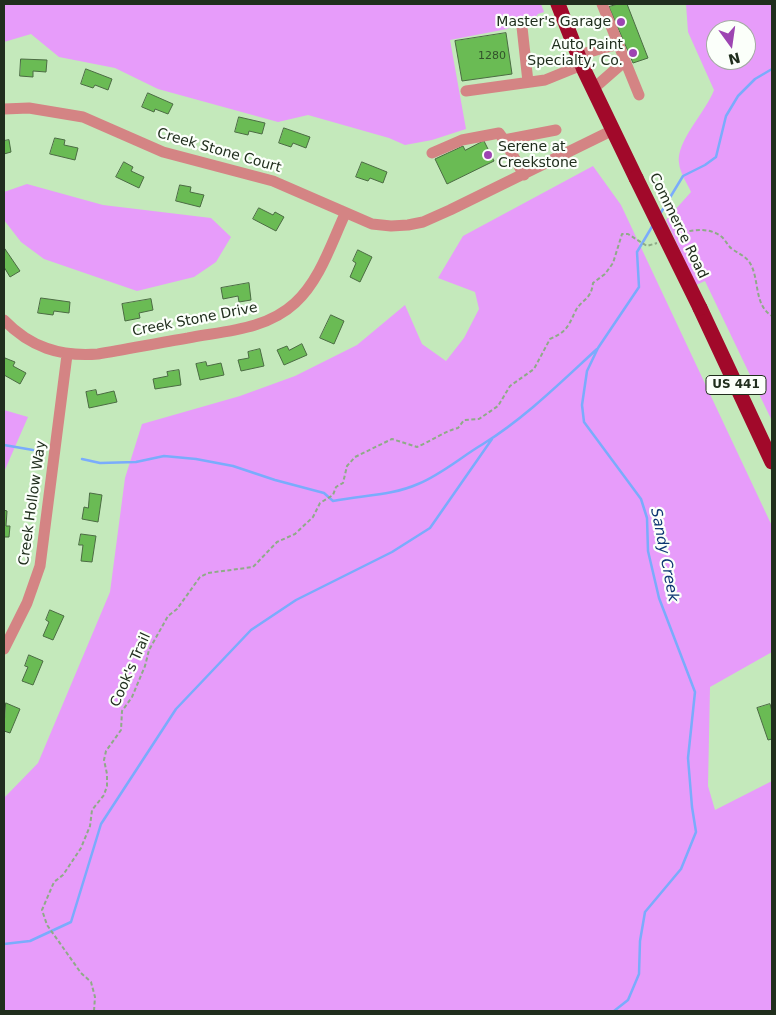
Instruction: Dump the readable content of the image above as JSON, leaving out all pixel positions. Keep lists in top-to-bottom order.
{
  "streets": {
    "highway": ["Commerce Road", "US 441"],
    "street": ["Creek Stone Court", "Creek Stone Drive", "Creek Hollow Way"],
    "path": ["Cook's Trail"]
  },
  "crossings": [
    ["Creek Stone Court", "Commerce Road"],
    ["Creek Stone Court", "Creek Stone Drive"],
    ["Creek Stone Drive", "Creek Hollow Way"]
  ],
  "water": ["Sandy Creek"],
  "places": ["Master's Garage", "Auto Paint Specialty, Co.", "Serene at Creekstone"],
  "house_numbers": ["1280"],
  "north": "bottom"
}
